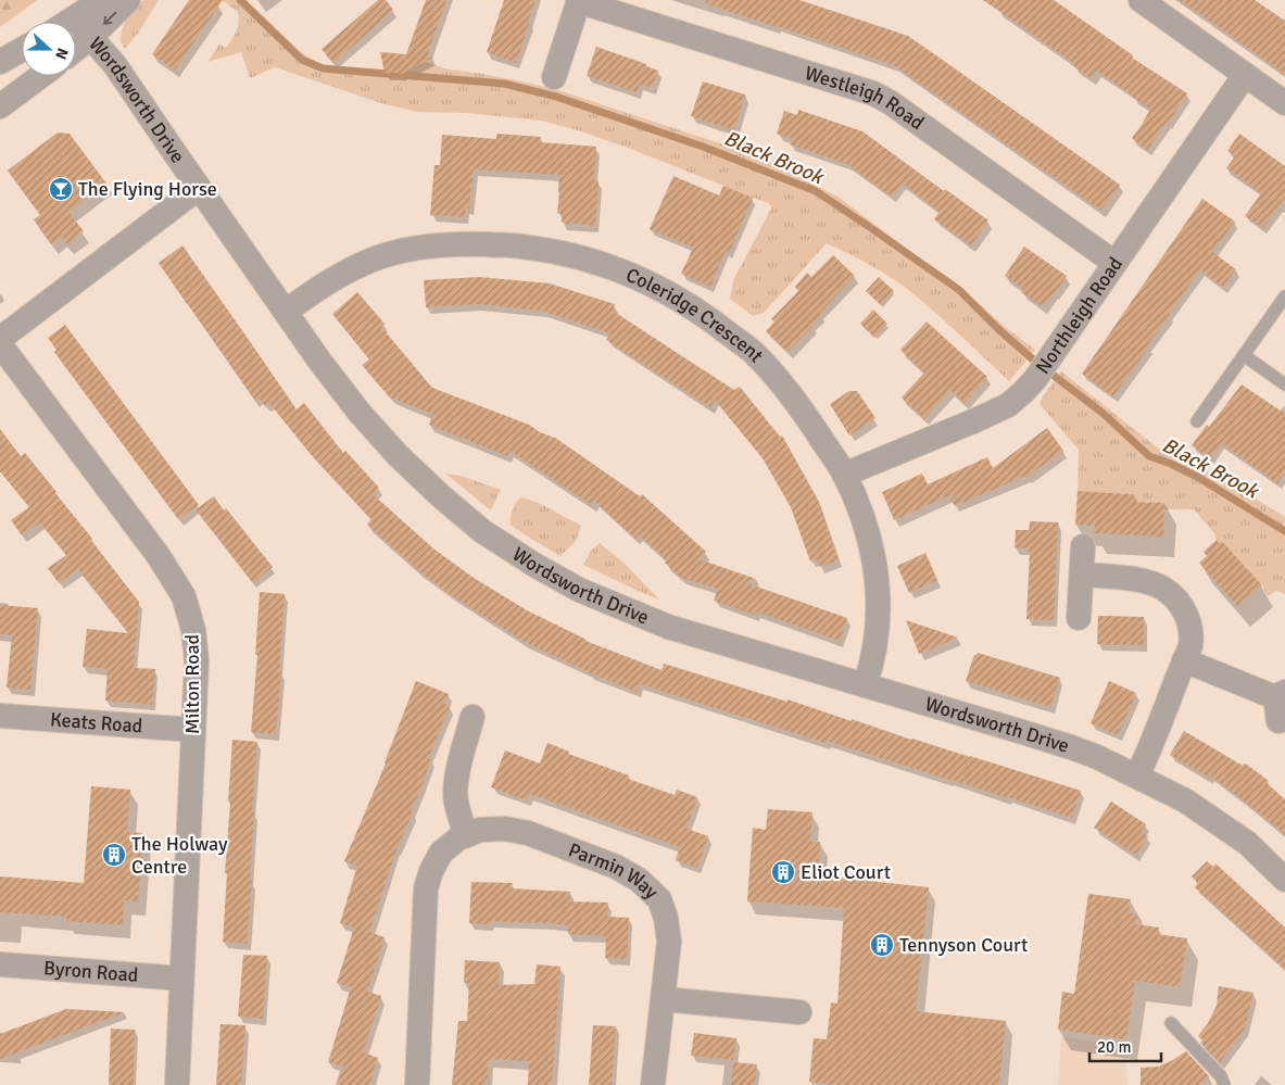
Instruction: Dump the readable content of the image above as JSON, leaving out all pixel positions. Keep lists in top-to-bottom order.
{
  "streets": {
    "street": [
      "Wordsworth Drive",
      "Westleigh Road",
      "Northleigh Road",
      "Coleridge Crescent",
      "Milton Road",
      "Keats Road",
      "Parmin Way",
      "Byron Road"
    ]
  },
  "crossings": [
    ["Wordsworth Drive", "Coleridge Crescent"],
    ["Westleigh Road", "Northleigh Road"],
    ["Northleigh Road", "Coleridge Crescent"],
    ["Milton Road", "Keats Road"],
    ["Milton Road", "Byron Road"]
  ],
  "water": ["Black Brook"],
  "places": {
    "bar": ["The Flying Horse"],
    "building": ["The Holway Centre", "Eliot Court", "Tennyson Court"]
  },
  "scale_bar": "20 m",
  "north": "right"
}
